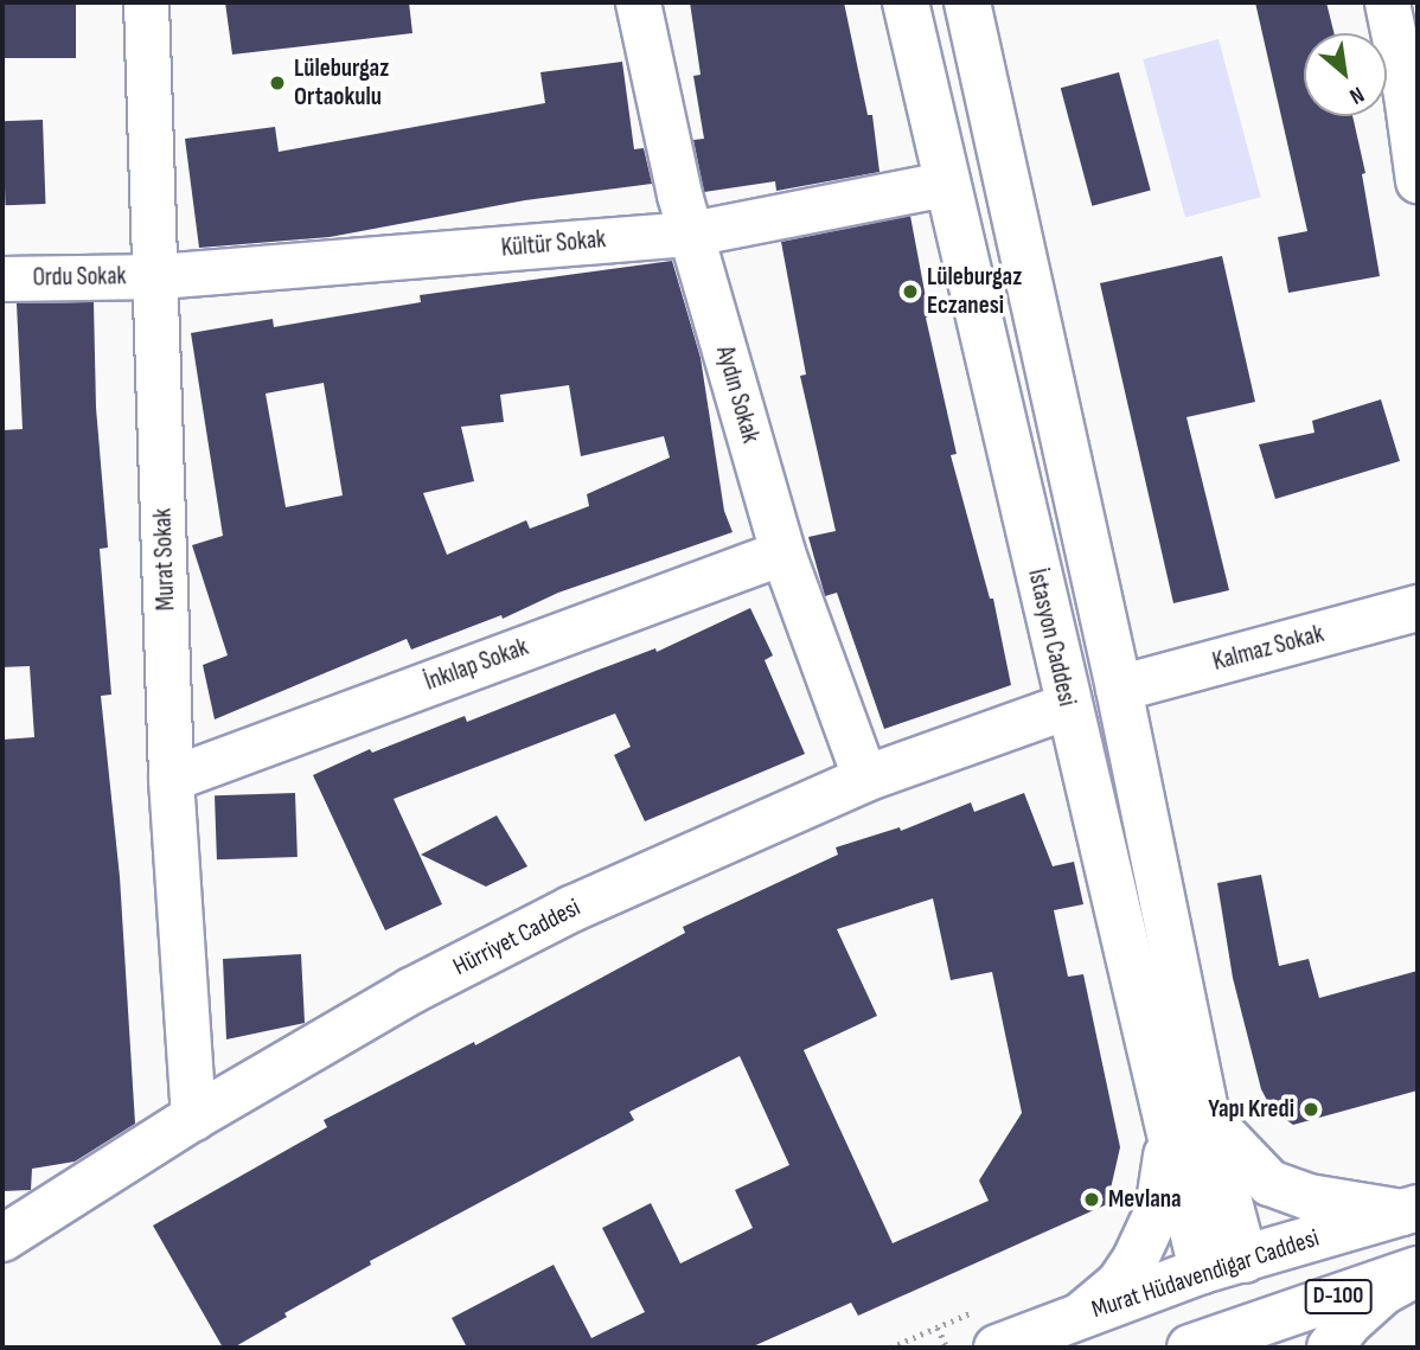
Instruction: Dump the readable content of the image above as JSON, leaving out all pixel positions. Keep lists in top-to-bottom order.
{
  "streets": {
    "main road": [
      "İstasyon Caddesi",
      "Kalmaz Sokak",
      "Hürriyet Caddesi",
      "Murat Hüdavendigar Caddesi",
      "D-100"
    ],
    "street": [
      "Kültür Sokak",
      "Ordu Sokak",
      "Aydın Sokak",
      "Murat Sokak",
      "İnkılap Sokak"
    ]
  },
  "crossings": [
    ["Kültür Sokak", "Ordu Sokak"],
    ["Kültür Sokak", "Aydın Sokak"],
    ["Kültür Sokak", "Murat Sokak"],
    ["Kültür Sokak", "İstasyon Caddesi"],
    ["Ordu Sokak", "Murat Sokak"],
    ["Aydın Sokak", "İnkılap Sokak"],
    ["Aydın Sokak", "Hürriyet Caddesi"],
    ["Murat Sokak", "İnkılap Sokak"],
    ["Murat Sokak", "Hürriyet Caddesi"],
    ["İstasyon Caddesi", "Kalmaz Sokak"],
    ["İstasyon Caddesi", "Hürriyet Caddesi"],
    ["İstasyon Caddesi", "Murat Hüdavendigar Caddesi"],
    ["İstasyon Caddesi", "D-100"],
    ["Kalmaz Sokak", "Hürriyet Caddesi"]
  ],
  "places": [
    "Lüleburgaz Ortaokulu",
    "Lüleburgaz Eczanesi",
    "Yapı Kredi",
    "Mevlana"
  ],
  "north": "bottom right"
}
